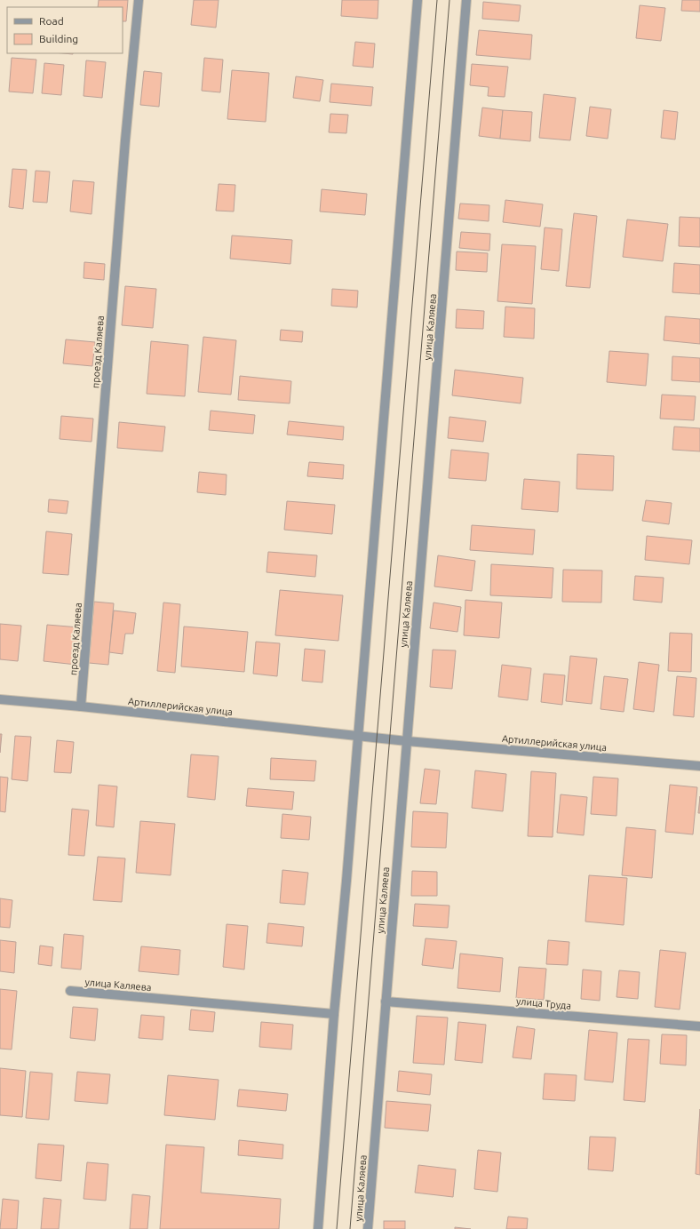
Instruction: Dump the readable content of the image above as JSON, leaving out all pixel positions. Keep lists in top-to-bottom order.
{
  "streets": {
    "street": [
      "улица Каляева",
      "проезд Каляева",
      "Артиллерийская улица",
      "улица Труда"
    ]
  },
  "crossings": [
    ["улица Каляева", "Артиллерийская улица"],
    ["улица Каляева", "улица Труда"],
    ["проезд Каляева", "Артиллерийская улица"]
  ],
  "legend": ["Road", "Building"]
}
